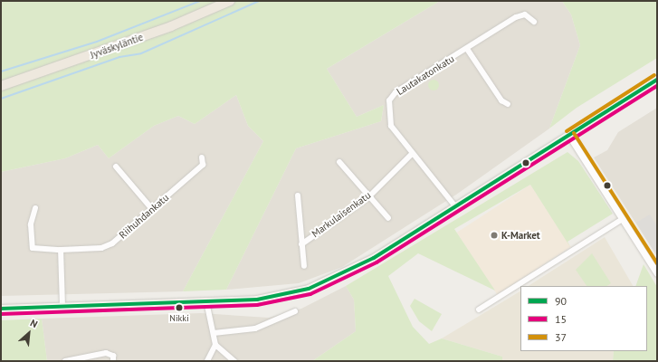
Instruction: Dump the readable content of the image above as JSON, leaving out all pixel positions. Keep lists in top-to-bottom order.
{
  "streets": {
    "highway": ["Jyväskyläntie"],
    "street": ["Lautakatonkatu", "Markulaisenkatu", "Riihuhdankatu"]
  },
  "crossings": [
    ["Lautakatonkatu", "Markulaisenkatu"]
  ],
  "places": ["K-Market", "Nikki"],
  "lines": ["transit line 37", "transit line 90", "transit line 15"],
  "legend": ["90", "15", "37"],
  "north": "top right"
}
